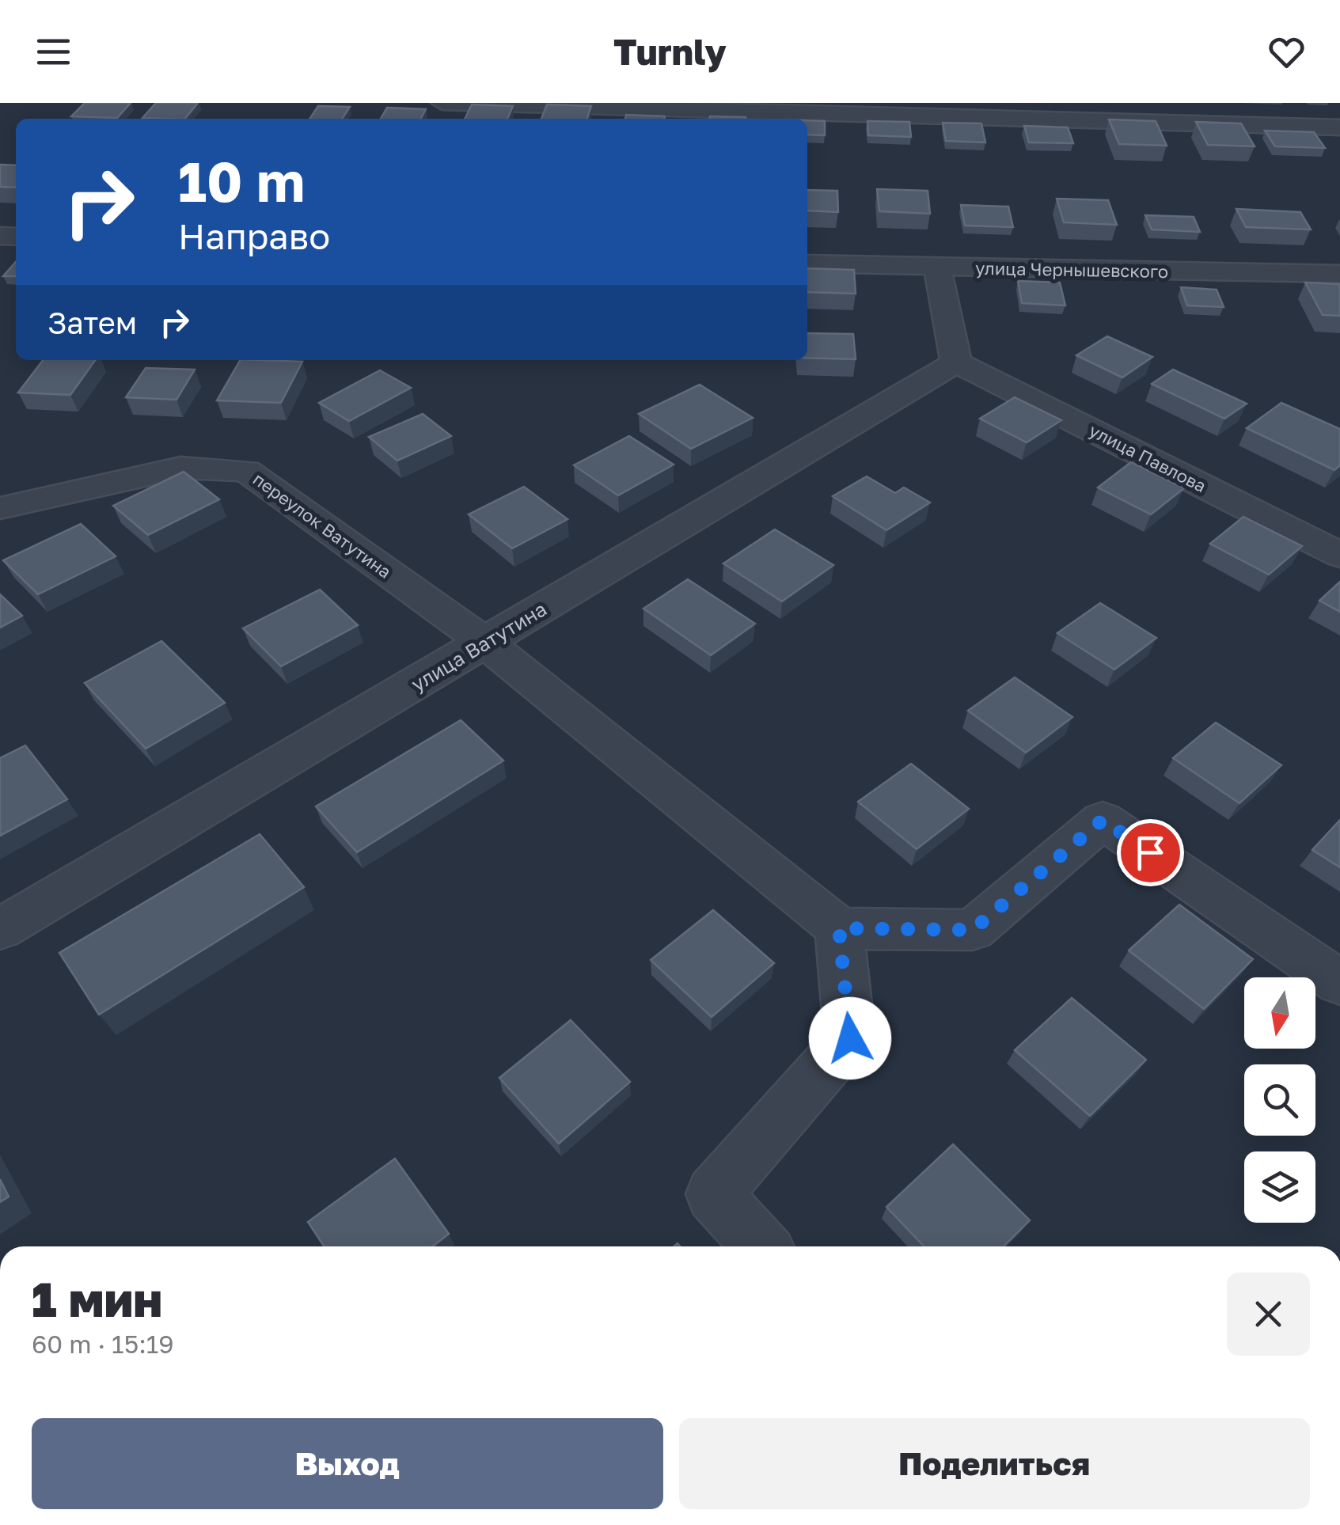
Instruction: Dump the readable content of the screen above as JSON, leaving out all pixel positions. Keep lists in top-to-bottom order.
{
  "streets": {
    "street": [
      "улица Чернышевского",
      "улица Павлова",
      "переулок Ватутина",
      "улица Ватутина"
    ]
  },
  "crossings": [
    ["улица Павлова", "улица Ватутина"],
    ["переулок Ватутина", "улица Ватутина"]
  ],
  "north": "bottom",
  "page": {
    "header": "Turnly",
    "turn": ["10 m", "Направо"],
    "then": "Затем",
    "heading": ["1 мин", "60 m · 15:19"],
    "buttons": ["Выход", "Поделиться"]
  }
}
